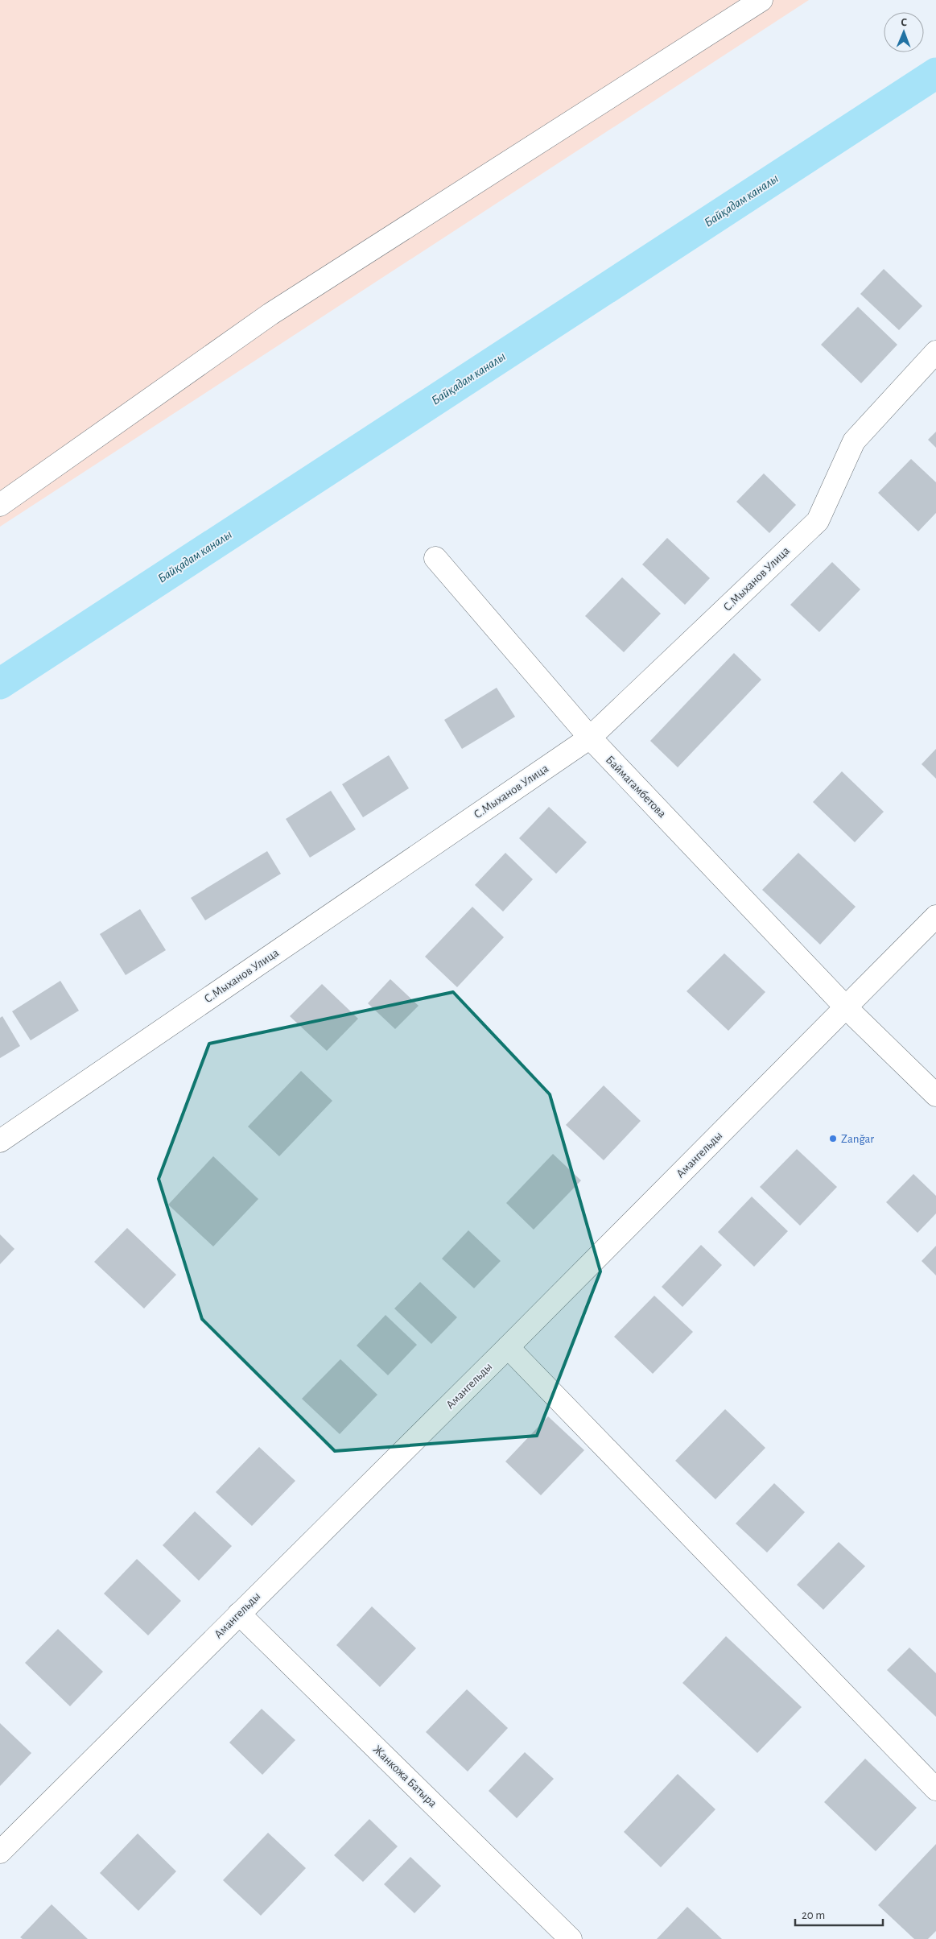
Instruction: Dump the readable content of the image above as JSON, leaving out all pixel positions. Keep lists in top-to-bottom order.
{
  "streets": {
    "street": [
      "С.Мыханов Улица",
      "Баймагамбетова",
      "Амангельды",
      "Жанкожа Батыра"
    ]
  },
  "crossings": [
    ["С.Мыханов Улица", "Баймагамбетова"],
    ["Баймагамбетова", "Амангельды"],
    ["Амангельды", "Жанкожа Батыра"]
  ],
  "water": ["Байқадам каналы"],
  "places": ["Zanğar"],
  "scale_bar": "20 m",
  "north": "top"
}
